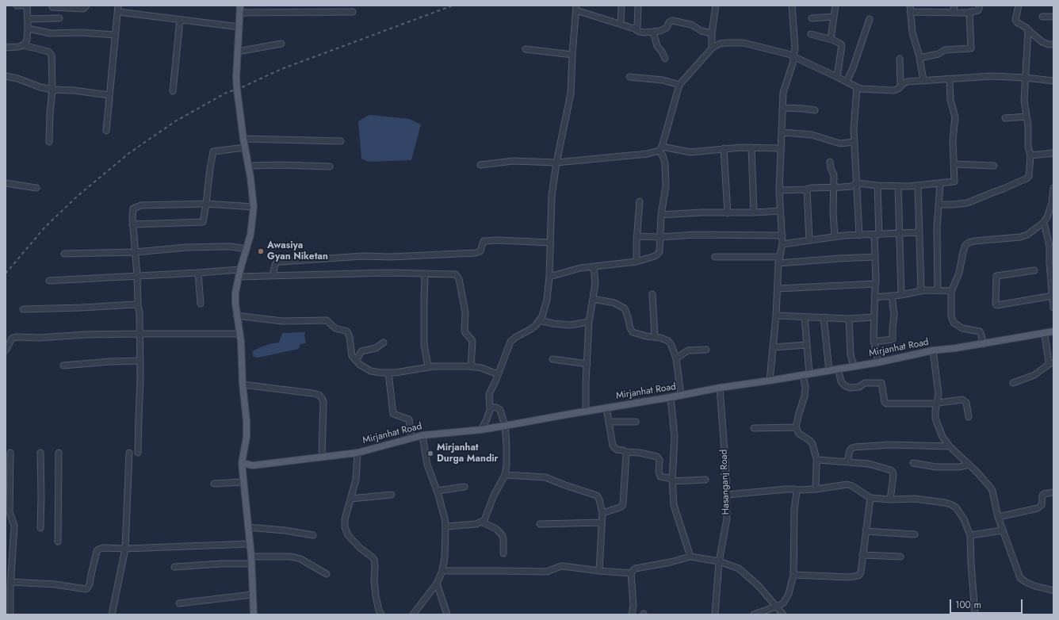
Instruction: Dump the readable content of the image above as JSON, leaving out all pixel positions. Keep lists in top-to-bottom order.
{
  "streets": {
    "main road": ["Mirjanhat Road"],
    "street": ["Hasanganj Road"]
  },
  "crossings": [
    ["Mirjanhat Road", "Hasanganj Road"]
  ],
  "places": ["Awasiya Gyan Niketan", "Mirjanhat Durga Mandir"],
  "scale_bar": "100 m"
}
